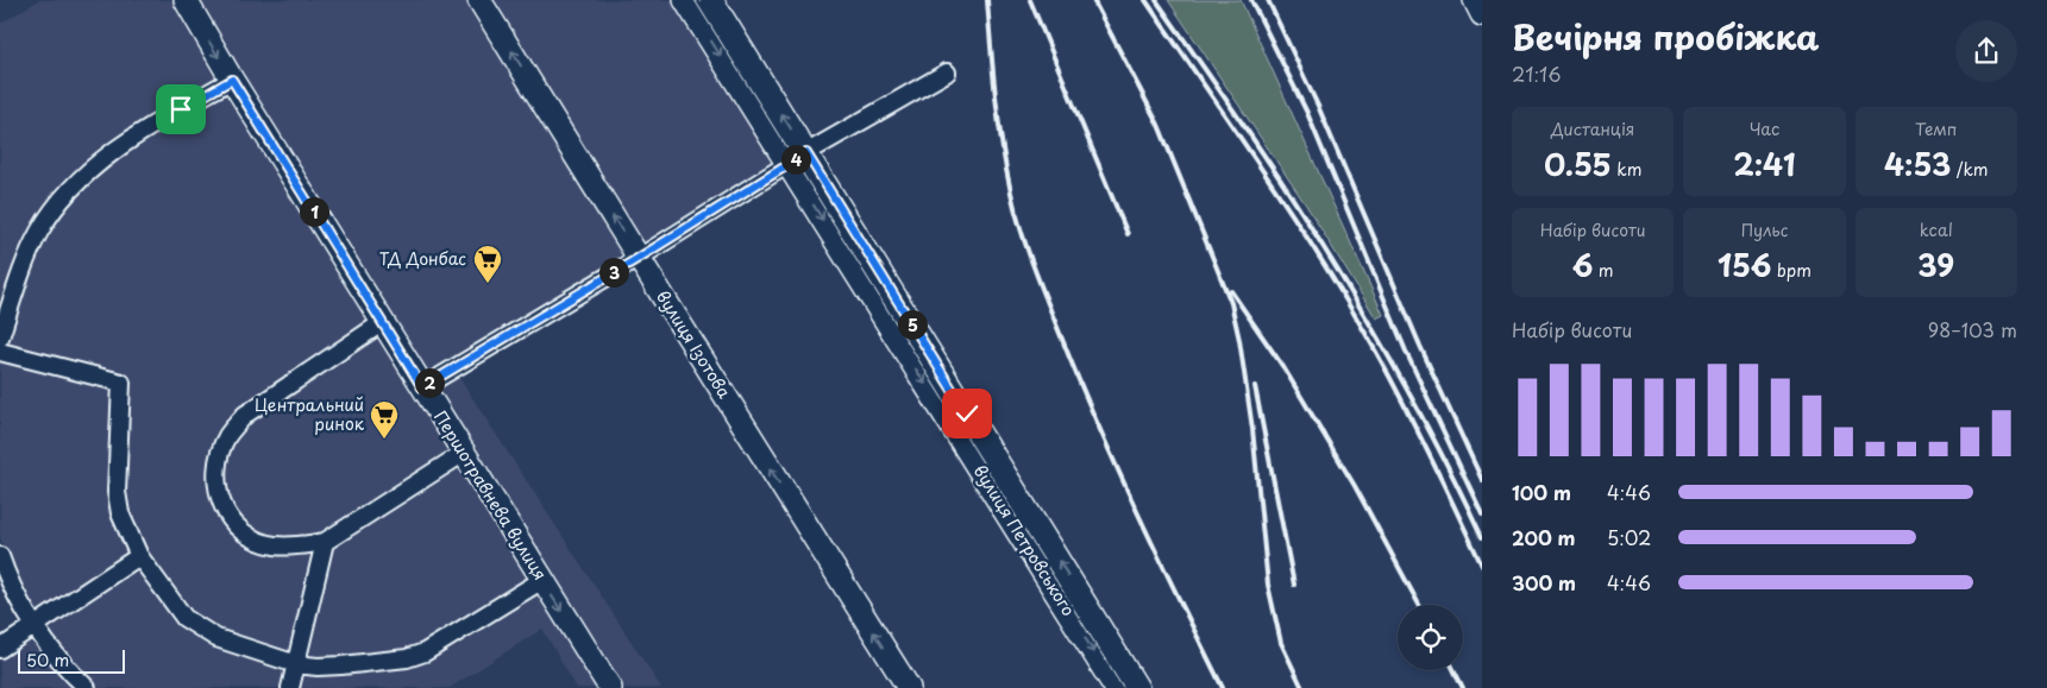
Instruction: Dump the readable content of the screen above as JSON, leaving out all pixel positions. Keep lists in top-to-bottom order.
{
  "streets": {
    "main road": ["вулиця Ізотова", "Першотравнева вулиця", "вулиця Петровського"]
  },
  "one_way": ["вулиця Ізотова"],
  "places": {
    "supermarket": ["ТД Донбас", "Центральний ринок"]
  },
  "scale_bar": "50 m",
  "page": {
    "heading": ["Вечірня пробіжка", "21:16"],
    "stats": [
      ["Дистанція", "0.55 km"],
      ["Час", "2:41"],
      ["Темп", "4:53 /km"],
      ["Набір висоти", "6 m"],
      ["Пульс", "156 bpm"],
      ["kcal", "39"]
    ],
    "pins": [
      "4",
      "1",
      "3",
      "5",
      "2"
    ],
    "chart": ["Набір висоти", "98–103 m"],
    "list": [
      {
        "name": "100 m",
        "note": "4:46"
      },
      {
        "name": "200 m",
        "note": "5:02"
      },
      {
        "name": "300 m",
        "note": "4:46"
      }
    ],
    "scale": "50 m"
  }
}
